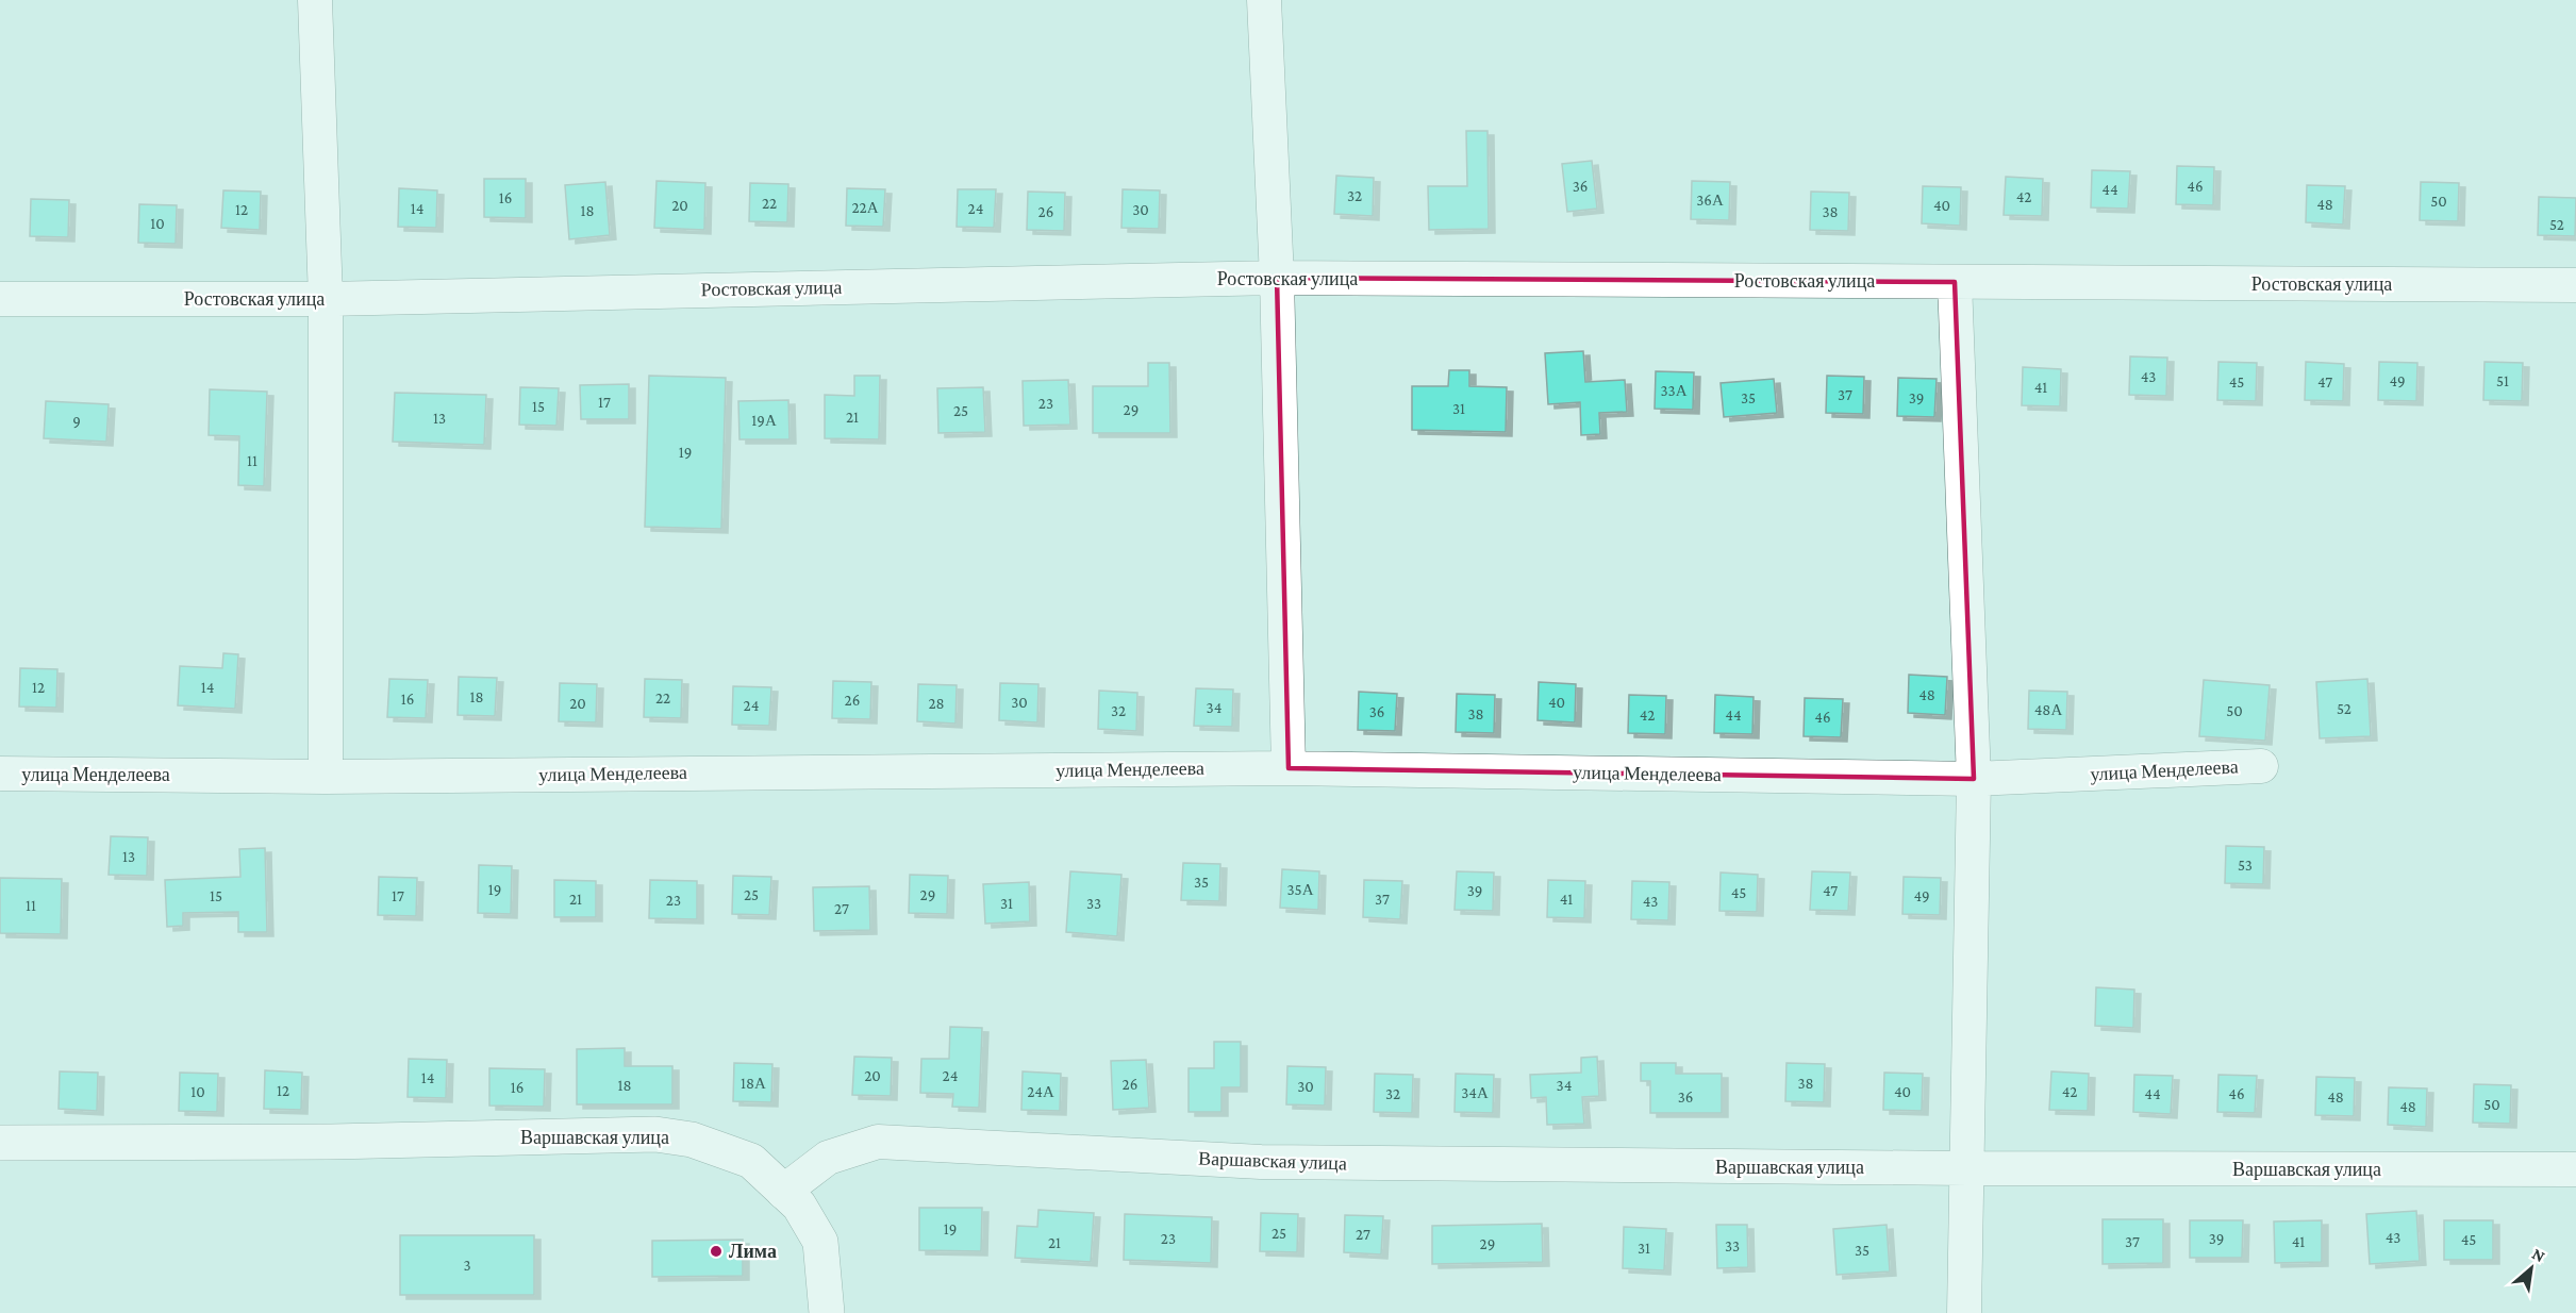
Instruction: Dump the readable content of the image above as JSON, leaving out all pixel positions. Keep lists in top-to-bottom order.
{
  "streets": {
    "main road": ["Варшавская улица"],
    "street": ["Ростовская улица", "улица Менделеева"]
  },
  "places": ["Лима"],
  "house_numbers": [
    "36",
    "46",
    "44",
    "32",
    "42",
    "16",
    "36А",
    "50",
    "22",
    "48",
    "20",
    "40",
    "22А",
    "14",
    "24",
    "12",
    "30",
    "18",
    "26",
    "38",
    "10",
    "52",
    "43",
    "49",
    "51",
    "45",
    "47",
    "41",
    "33А",
    "37",
    "35",
    "39",
    "17",
    "23",
    "15",
    "31",
    "29",
    "25",
    "21",
    "13",
    "19А",
    "9",
    "19",
    "11",
    "12",
    "14",
    "48",
    "18",
    "22",
    "16",
    "26",
    "30",
    "40",
    "20",
    "28",
    "24",
    "34",
    "52",
    "48А",
    "32",
    "50",
    "36",
    "38",
    "42",
    "44",
    "46",
    "13",
    "53",
    "35",
    "19",
    "35А",
    "39",
    "47",
    "45",
    "25",
    "29",
    "15",
    "17",
    "49",
    "21",
    "37",
    "41",
    "23",
    "43",
    "31",
    "33",
    "11",
    "27",
    "20",
    "24",
    "14",
    "18А",
    "38",
    "26",
    "18",
    "34",
    "30",
    "16",
    "12",
    "10",
    "24А",
    "40",
    "42",
    "34А",
    "32",
    "44",
    "46",
    "36",
    "48",
    "50",
    "48",
    "19",
    "25",
    "27",
    "43",
    "23",
    "39",
    "45",
    "37",
    "41",
    "21",
    "29",
    "33",
    "31",
    "35",
    "3"
  ],
  "north": "top right"
}
